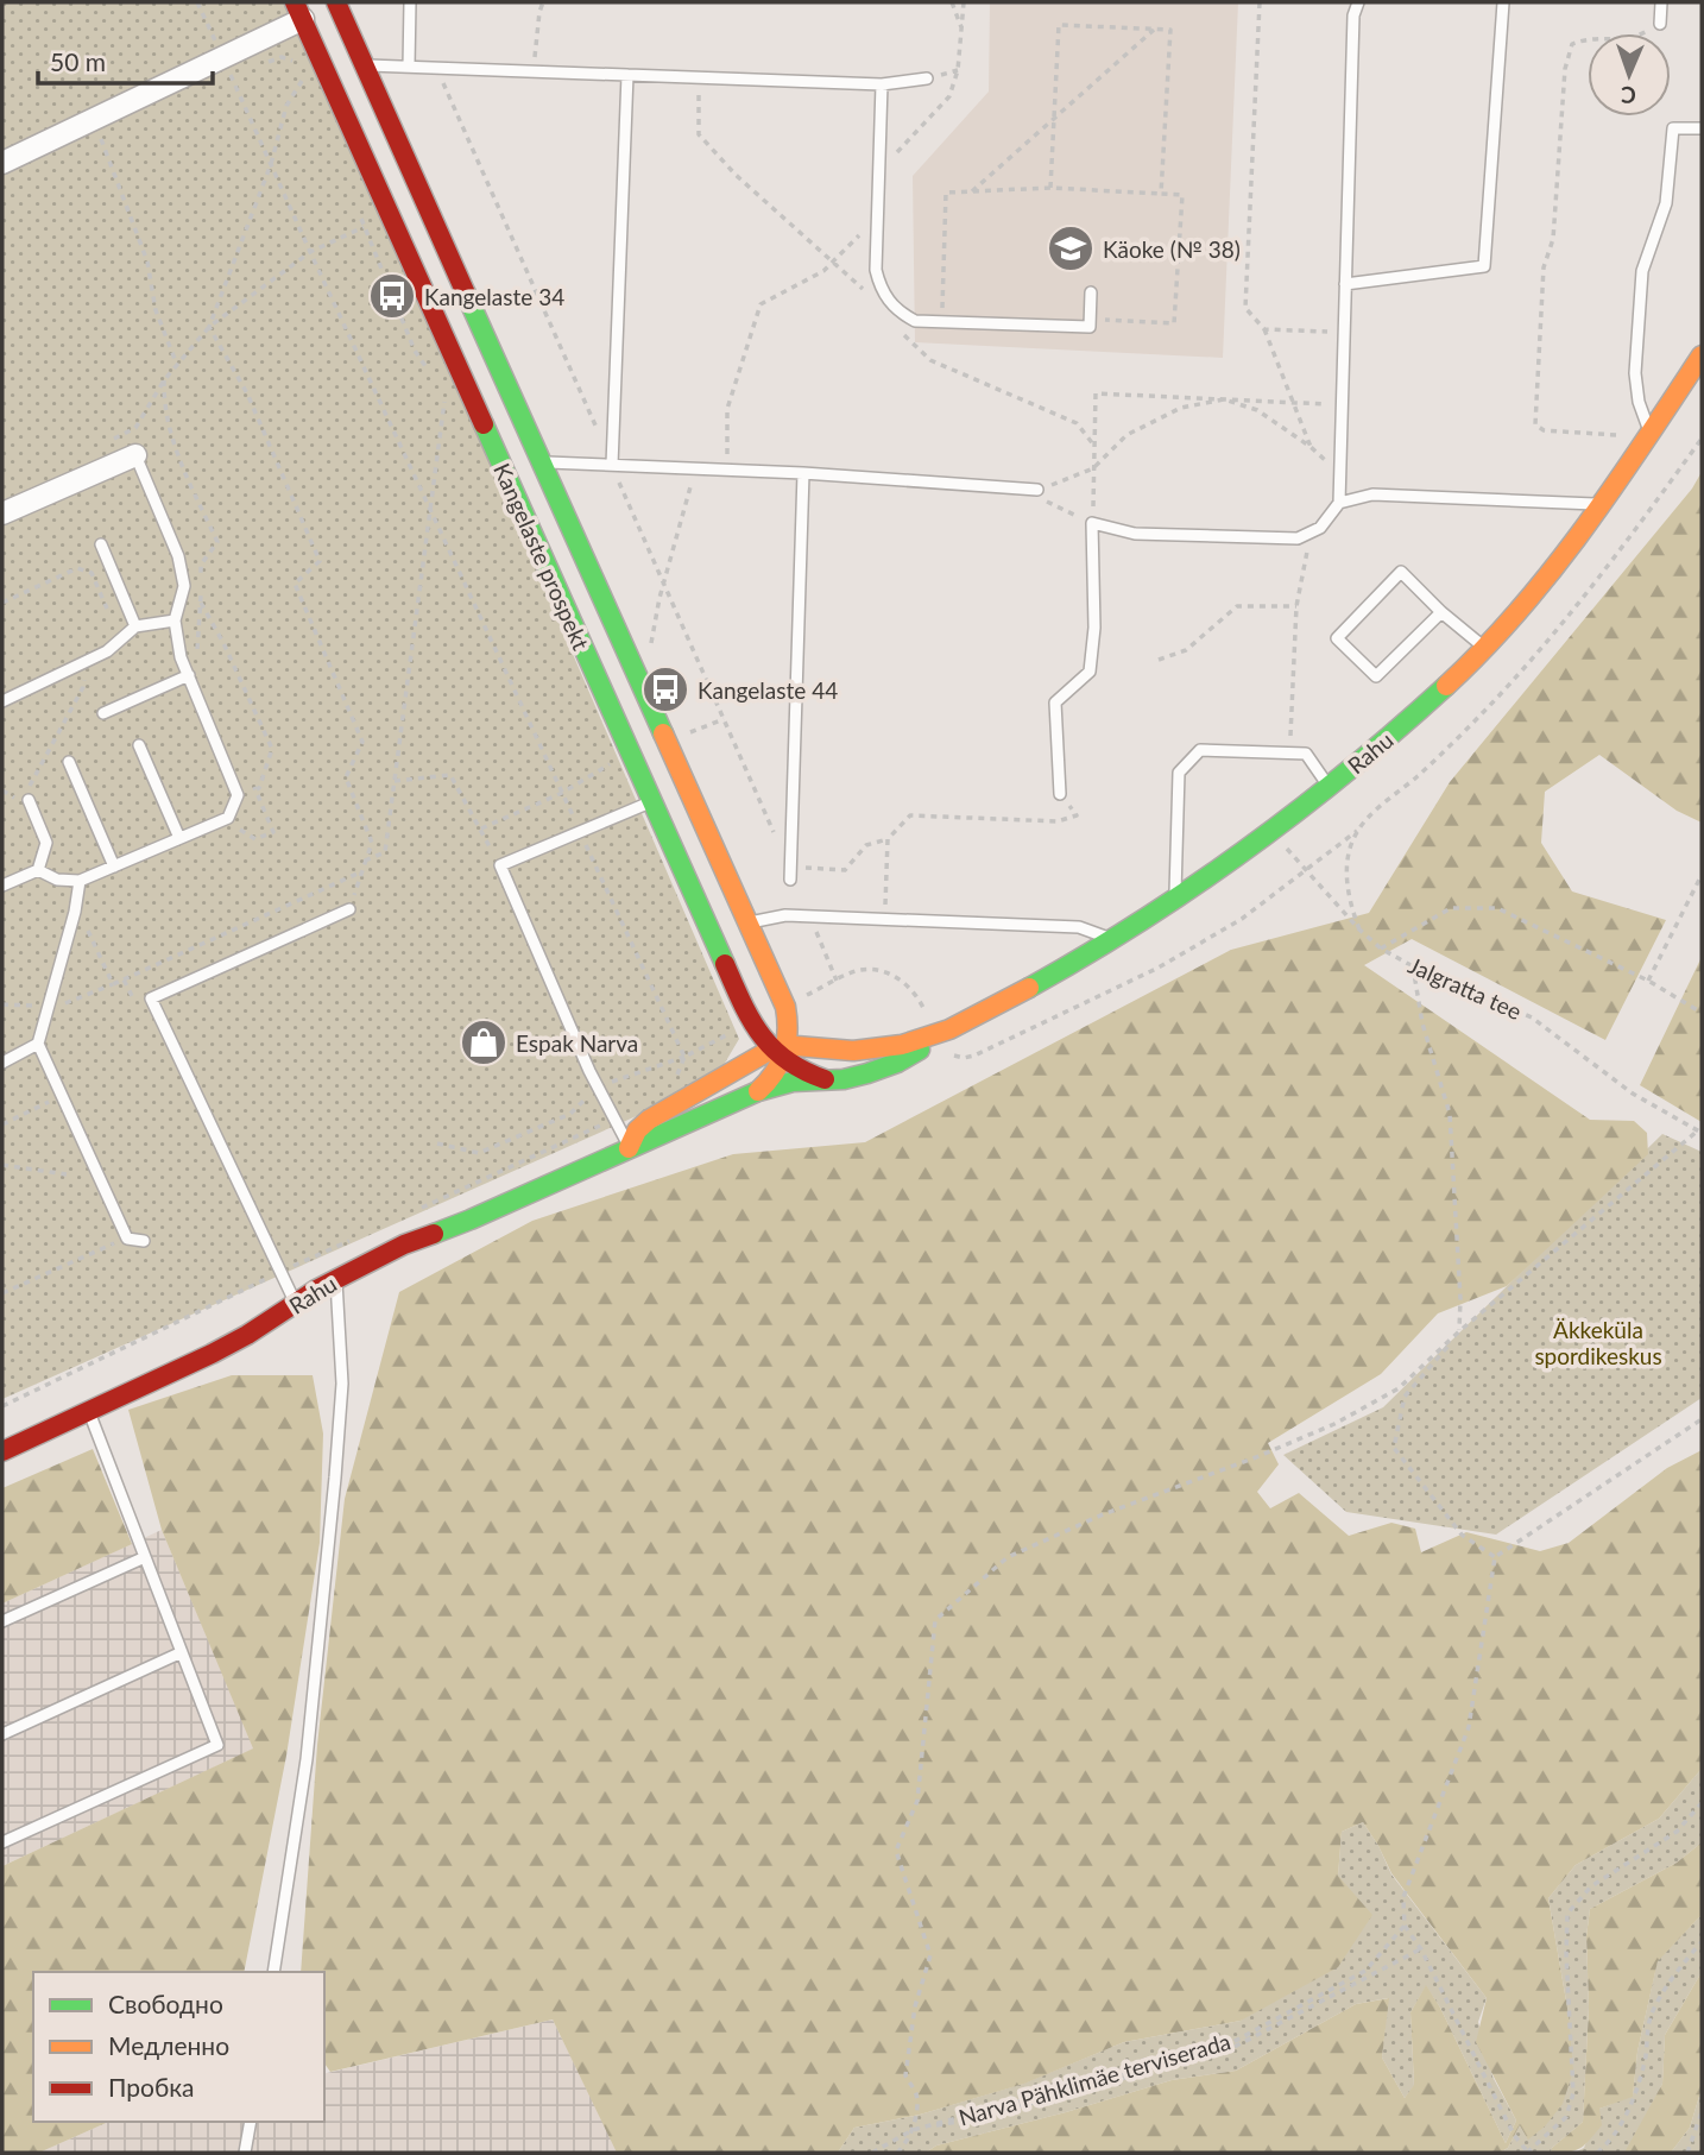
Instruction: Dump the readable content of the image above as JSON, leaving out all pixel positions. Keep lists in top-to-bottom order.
{
  "streets": {
    "main road": ["Kangelaste prospekt", "Rahu"],
    "path": ["Jalgratta tee", "Narva Pähklimäe terviserada"]
  },
  "crossings": [
    ["Kangelaste prospekt", "Rahu"],
    ["Rahu", "Jalgratta tee"]
  ],
  "parks": ["Äkkeküla spordikeskus"],
  "places": {
    "school or university": ["Käoke (№ 38)"],
    "bus stop": ["Kangelaste 34", "Kangelaste 44"],
    "shop": ["Espak Narva"]
  },
  "legend": ["Свободно", "Медленно", "Пробка"],
  "scale_bar": "50 m",
  "north": "bottom"
}
